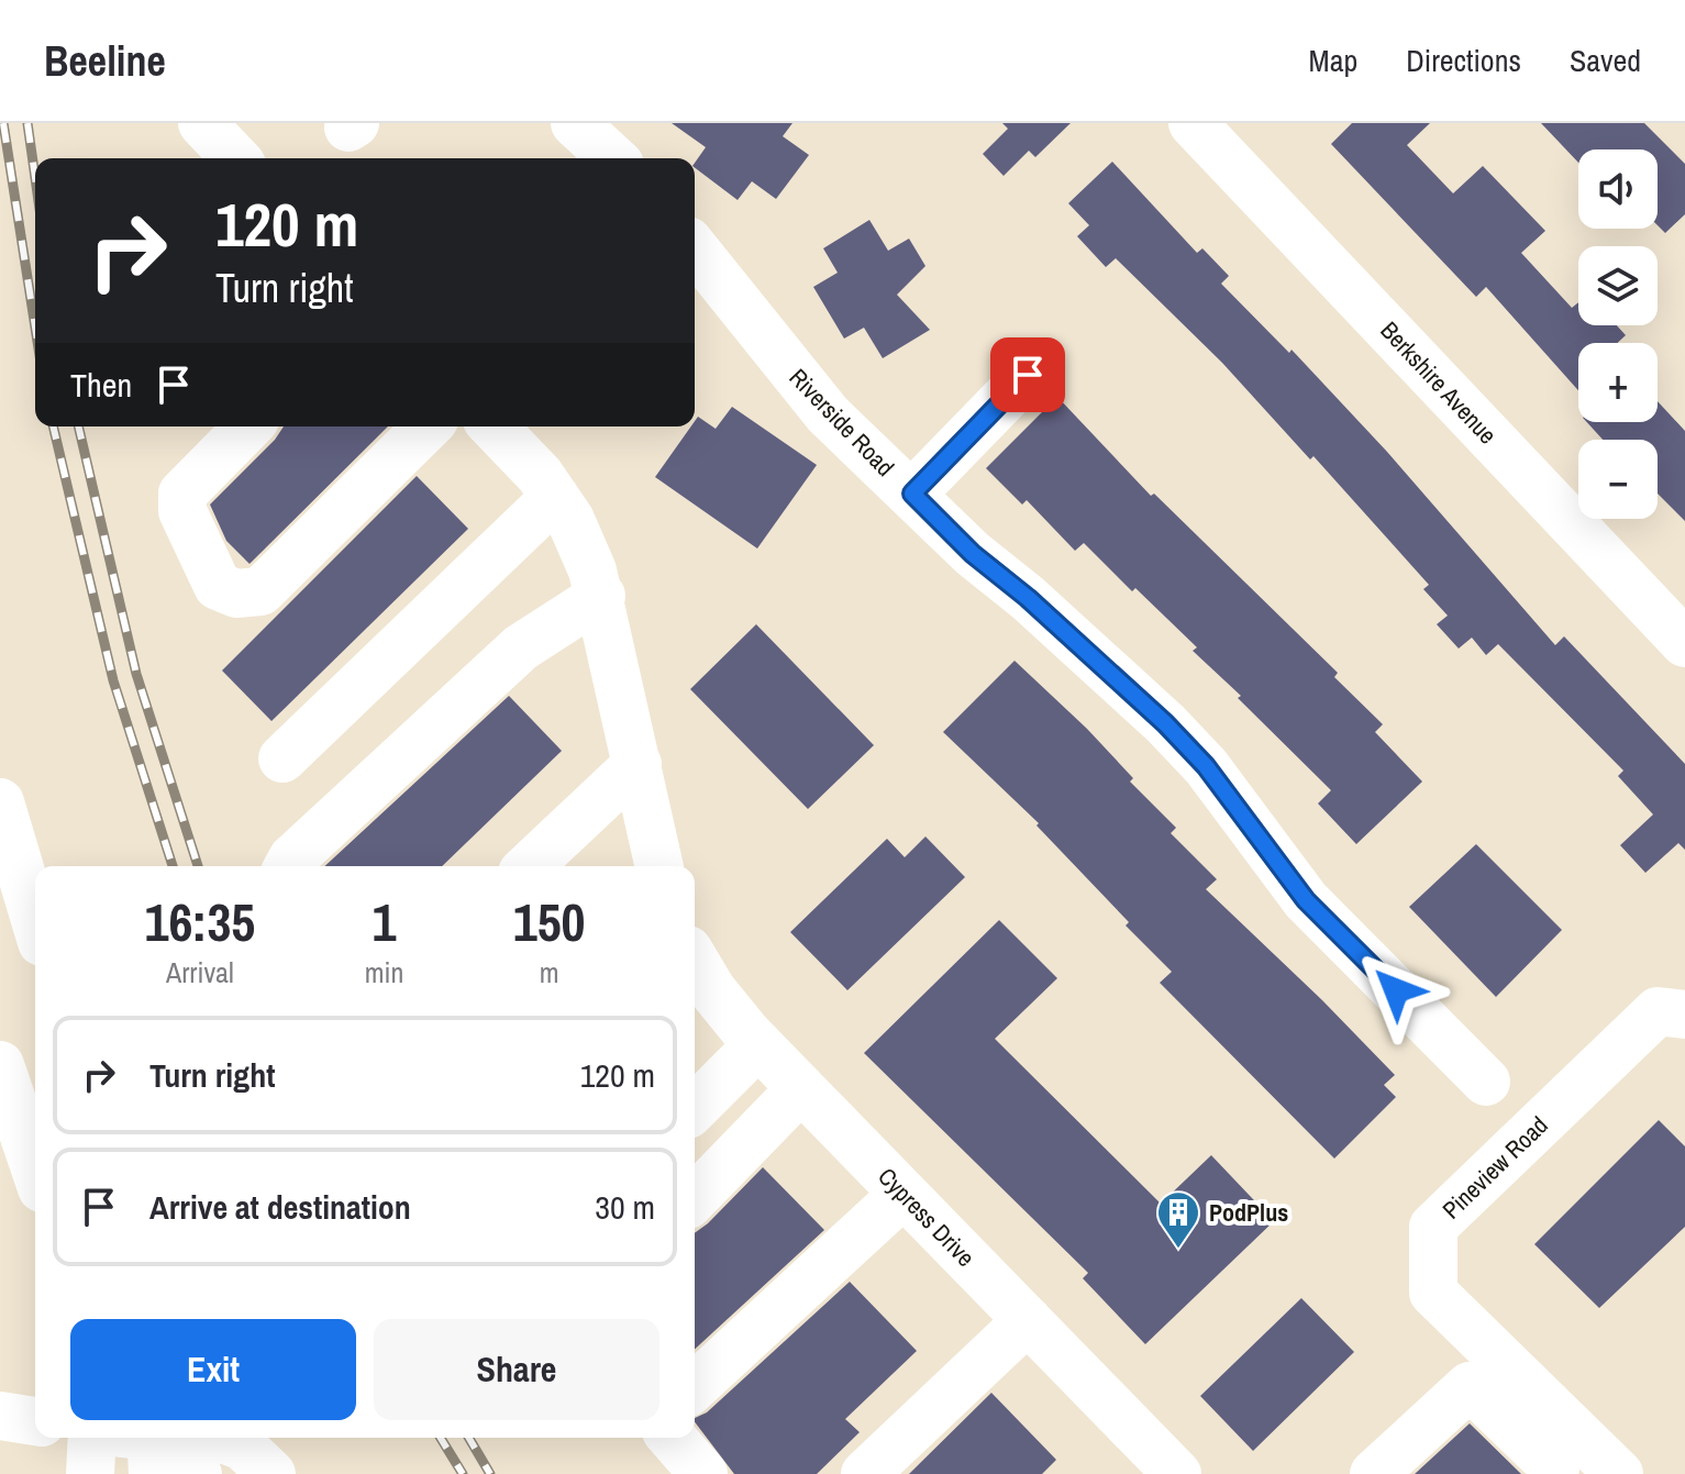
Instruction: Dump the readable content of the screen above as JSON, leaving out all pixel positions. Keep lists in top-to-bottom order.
{
  "streets": {
    "street": [
      "Berkshire Avenue",
      "Riverside Road",
      "Pineview Road",
      "Cypress Drive"
    ]
  },
  "places": {
    "building": ["PodPlus"]
  },
  "page": {
    "header": "Beeline",
    "nav": ["Map", "Directions", "Saved"],
    "map_buttons": ["+", "−"],
    "turn": ["120 m", "Turn right"],
    "then": "Then",
    "eta": [
      "16:35",
      "Arrival",
      "1",
      "min",
      "150",
      "m"
    ],
    "list": [
      {
        "name": "Turn right",
        "value": "120 m"
      },
      {
        "name": "Arrive at destination",
        "value": "30 m"
      }
    ],
    "buttons": ["Exit", "Share"]
  }
}
